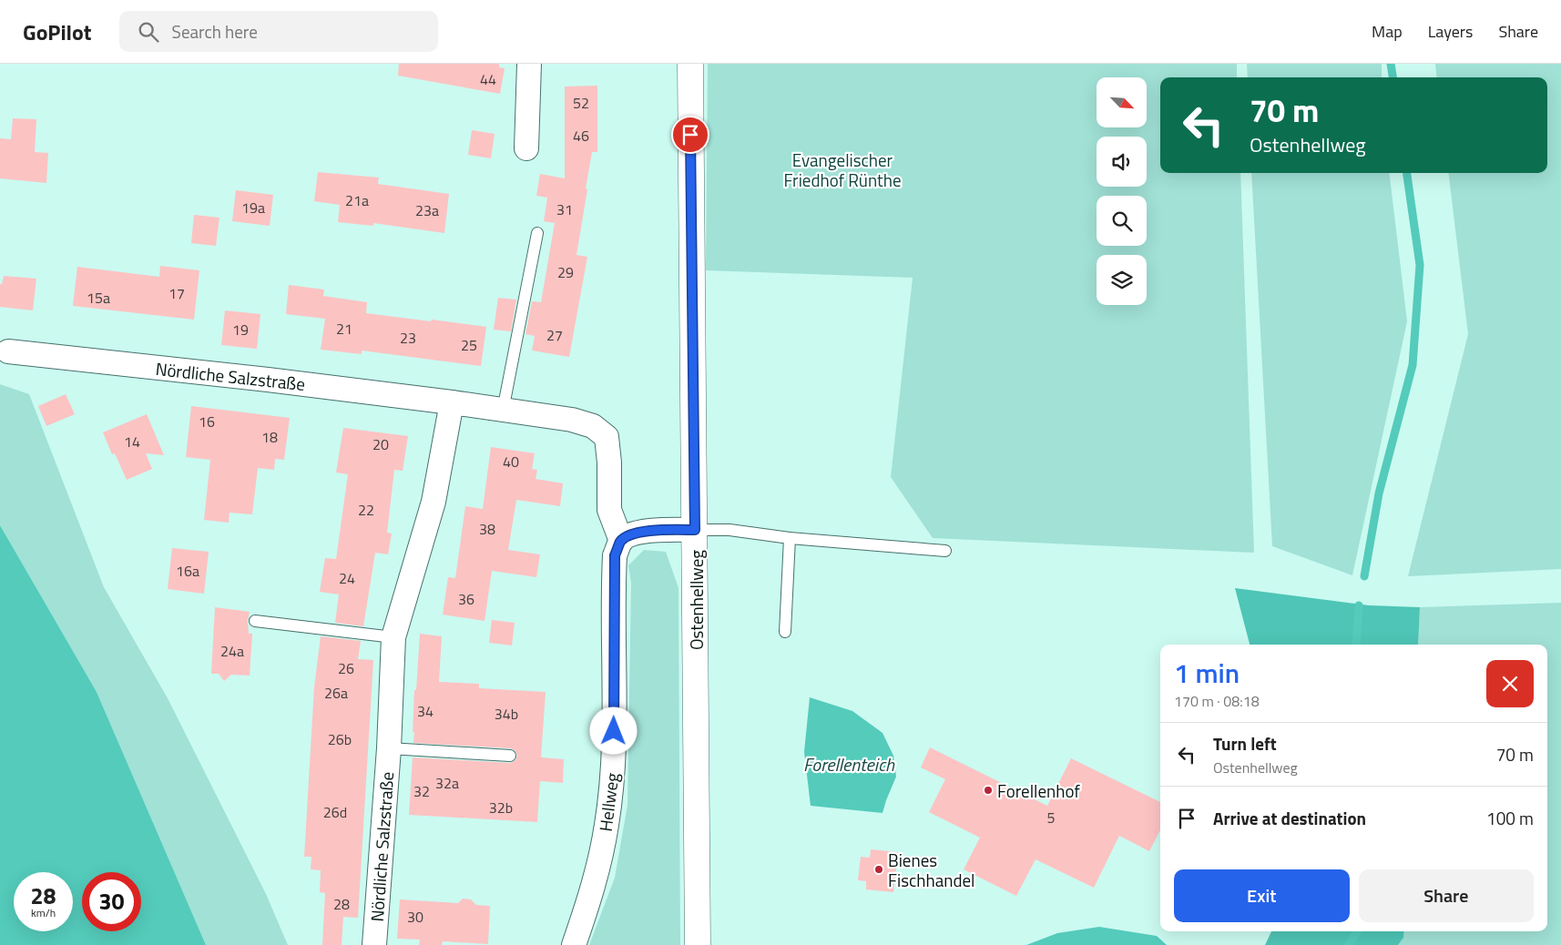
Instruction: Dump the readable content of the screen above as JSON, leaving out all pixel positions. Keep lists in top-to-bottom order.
{
  "streets": {
    "main road": ["Ostenhellweg"],
    "street": ["Nördliche Salzstraße", "Hellweg"]
  },
  "crossings": [
    ["Nördliche Salzstraße", "Hellweg"]
  ],
  "water": ["Forellenteich"],
  "parks": ["Evangelischer Friedhof Rünthe"],
  "places": ["Forellenhof", "Bienes Fischhandel"],
  "house_numbers": [
    "44",
    "52",
    "46",
    "21a",
    "19a",
    "31",
    "23a",
    "29",
    "17",
    "15a",
    "21",
    "19",
    "27",
    "23",
    "25",
    "16",
    "18",
    "14",
    "20",
    "40",
    "22",
    "38",
    "16a",
    "24",
    "36",
    "24a",
    "26",
    "26a",
    "34",
    "34b",
    "26b",
    "32a",
    "32",
    "32b",
    "26d",
    "5",
    "28",
    "30"
  ],
  "north": "bottom right",
  "page": {
    "header": "GoPilot",
    "search": "Search here",
    "nav": ["Map", "Layers", "Share"],
    "turn": ["70 m", "Ostenhellweg"],
    "heading": ["1 min", "170 m · 08:18"],
    "list": [
      {
        "name": "Turn left",
        "note": "Ostenhellweg",
        "value": "70 m"
      },
      {
        "name": "Arrive at destination",
        "value": "100 m"
      }
    ],
    "buttons": ["Exit", "Share"],
    "speed": "28 km/h",
    "limit": "30"
  }
}
